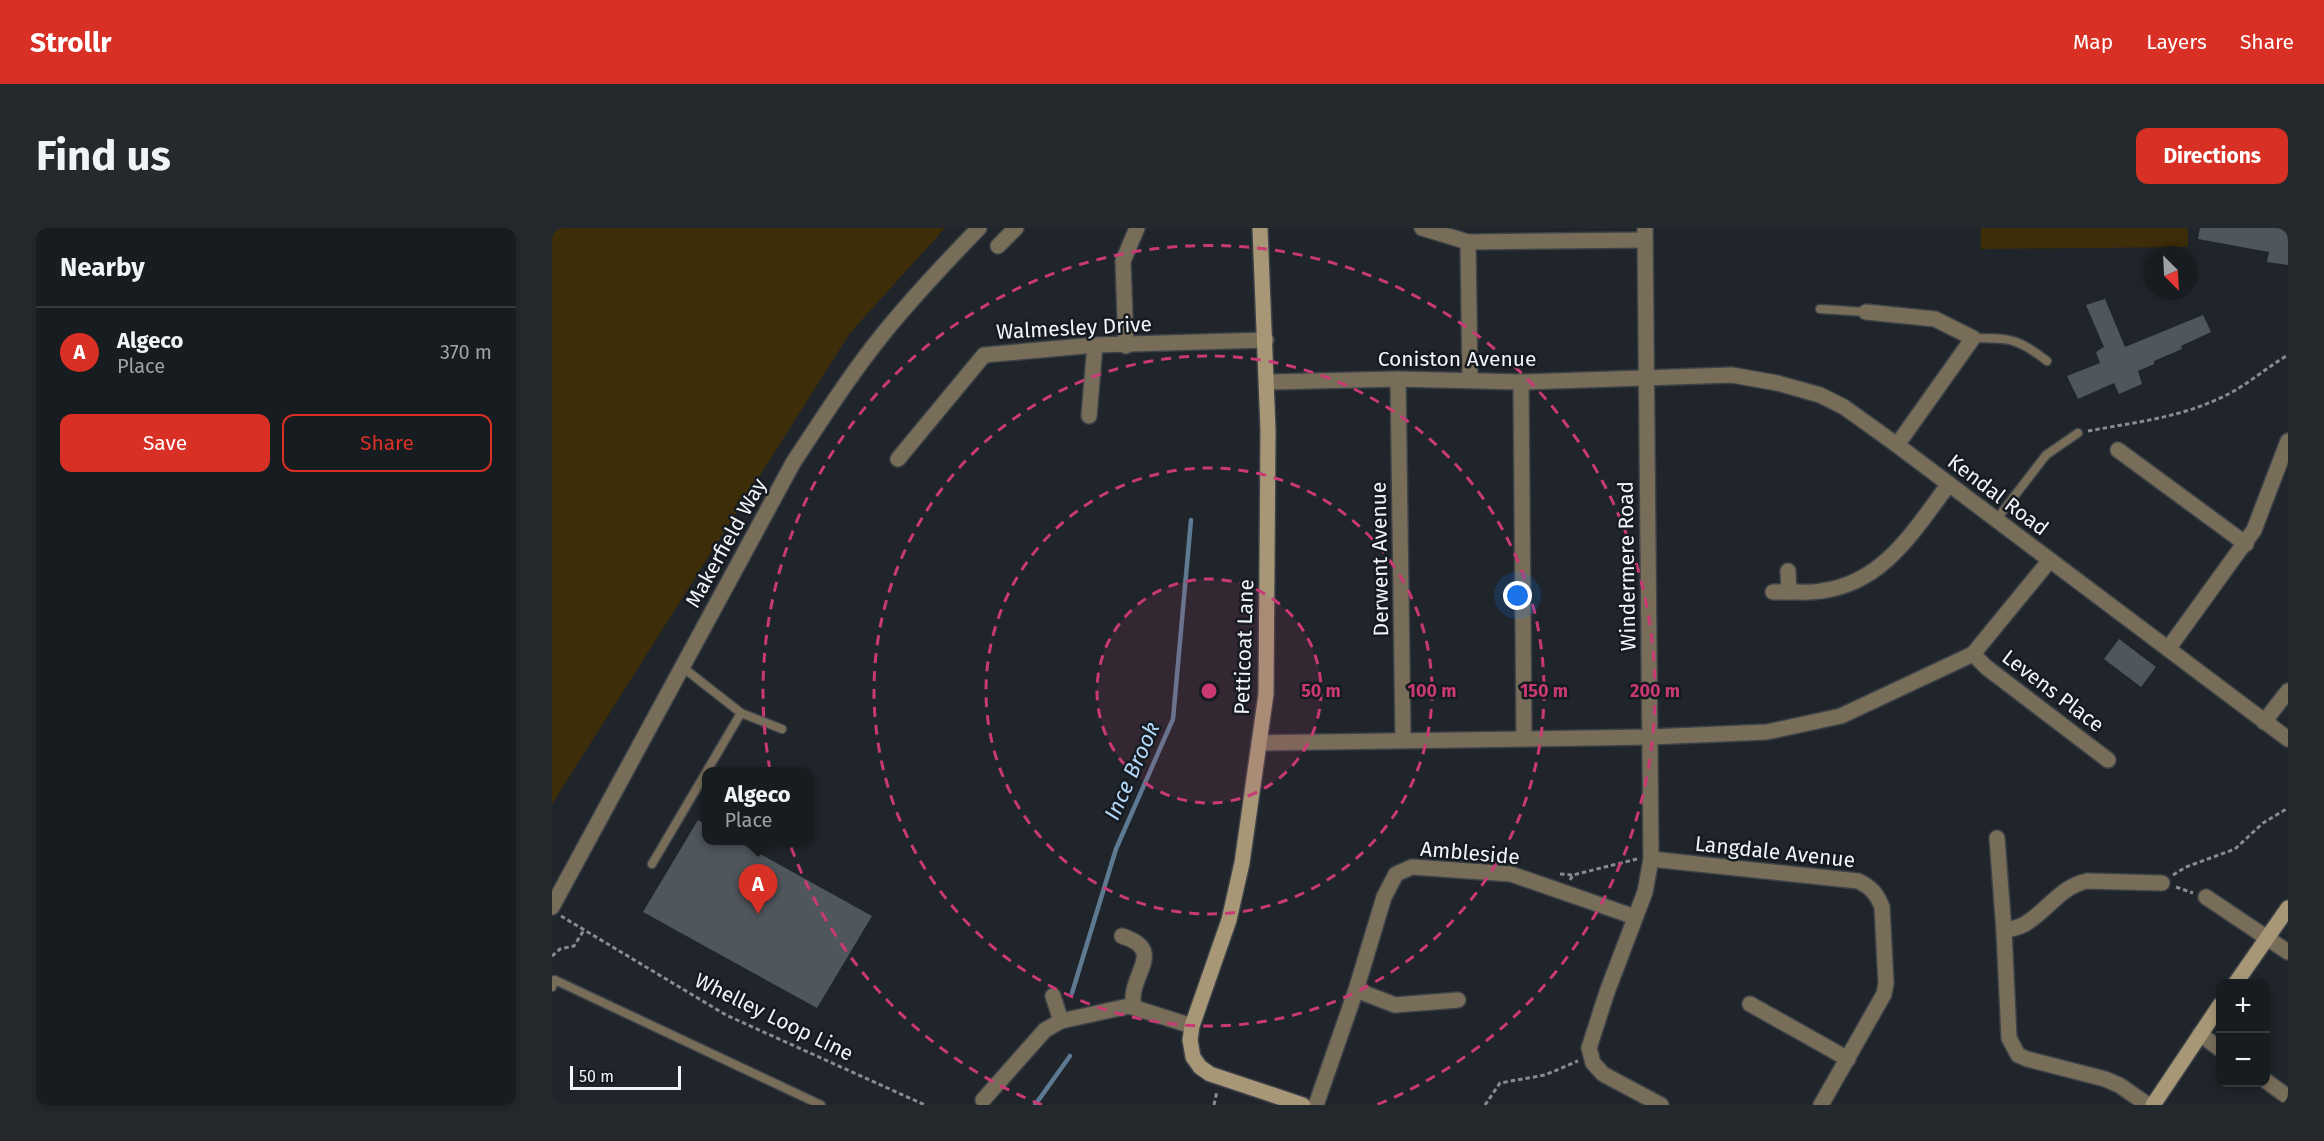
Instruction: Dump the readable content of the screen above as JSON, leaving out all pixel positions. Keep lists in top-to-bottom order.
{
  "streets": {
    "street": [
      "Walmesley Drive",
      "Coniston Avenue",
      "Kendal Road",
      "Makerfield Way",
      "Derwent Avenue",
      "Windermere Road",
      "Petticoat Lane",
      "Levens Place",
      "Langdale Avenue",
      "Ambleside"
    ],
    "path": ["Whelley Loop Line"]
  },
  "crossings": [
    ["Walmesley Drive", "Petticoat Lane"],
    ["Coniston Avenue", "Kendal Road"],
    ["Coniston Avenue", "Derwent Avenue"],
    ["Coniston Avenue", "Windermere Road"],
    ["Coniston Avenue", "Petticoat Lane"],
    ["Kendal Road", "Windermere Road"],
    ["Makerfield Way", "Whelley Loop Line"],
    ["Windermere Road", "Langdale Avenue"],
    ["Windermere Road", "Ambleside"]
  ],
  "water": ["Ince Brook"],
  "scale_bar": "50 m",
  "north": "bottom right",
  "page": {
    "header": "Strollr",
    "nav": ["Map", "Layers", "Share"],
    "buttons": [
      "Directions",
      ["Save", "Share"]
    ],
    "title": "Find us",
    "heading": "Nearby",
    "list": [
      {
        "mark": "A",
        "name": "Algeco",
        "note": "Place",
        "value": "370 m"
      }
    ],
    "popup": ["Algeco", "Place"],
    "pins": "A",
    "map_buttons": ["+", "−"],
    "scale": "50 m"
  },
  "rings": [
    "50 m",
    "100 m",
    "150 m",
    "200 m"
  ]
}
